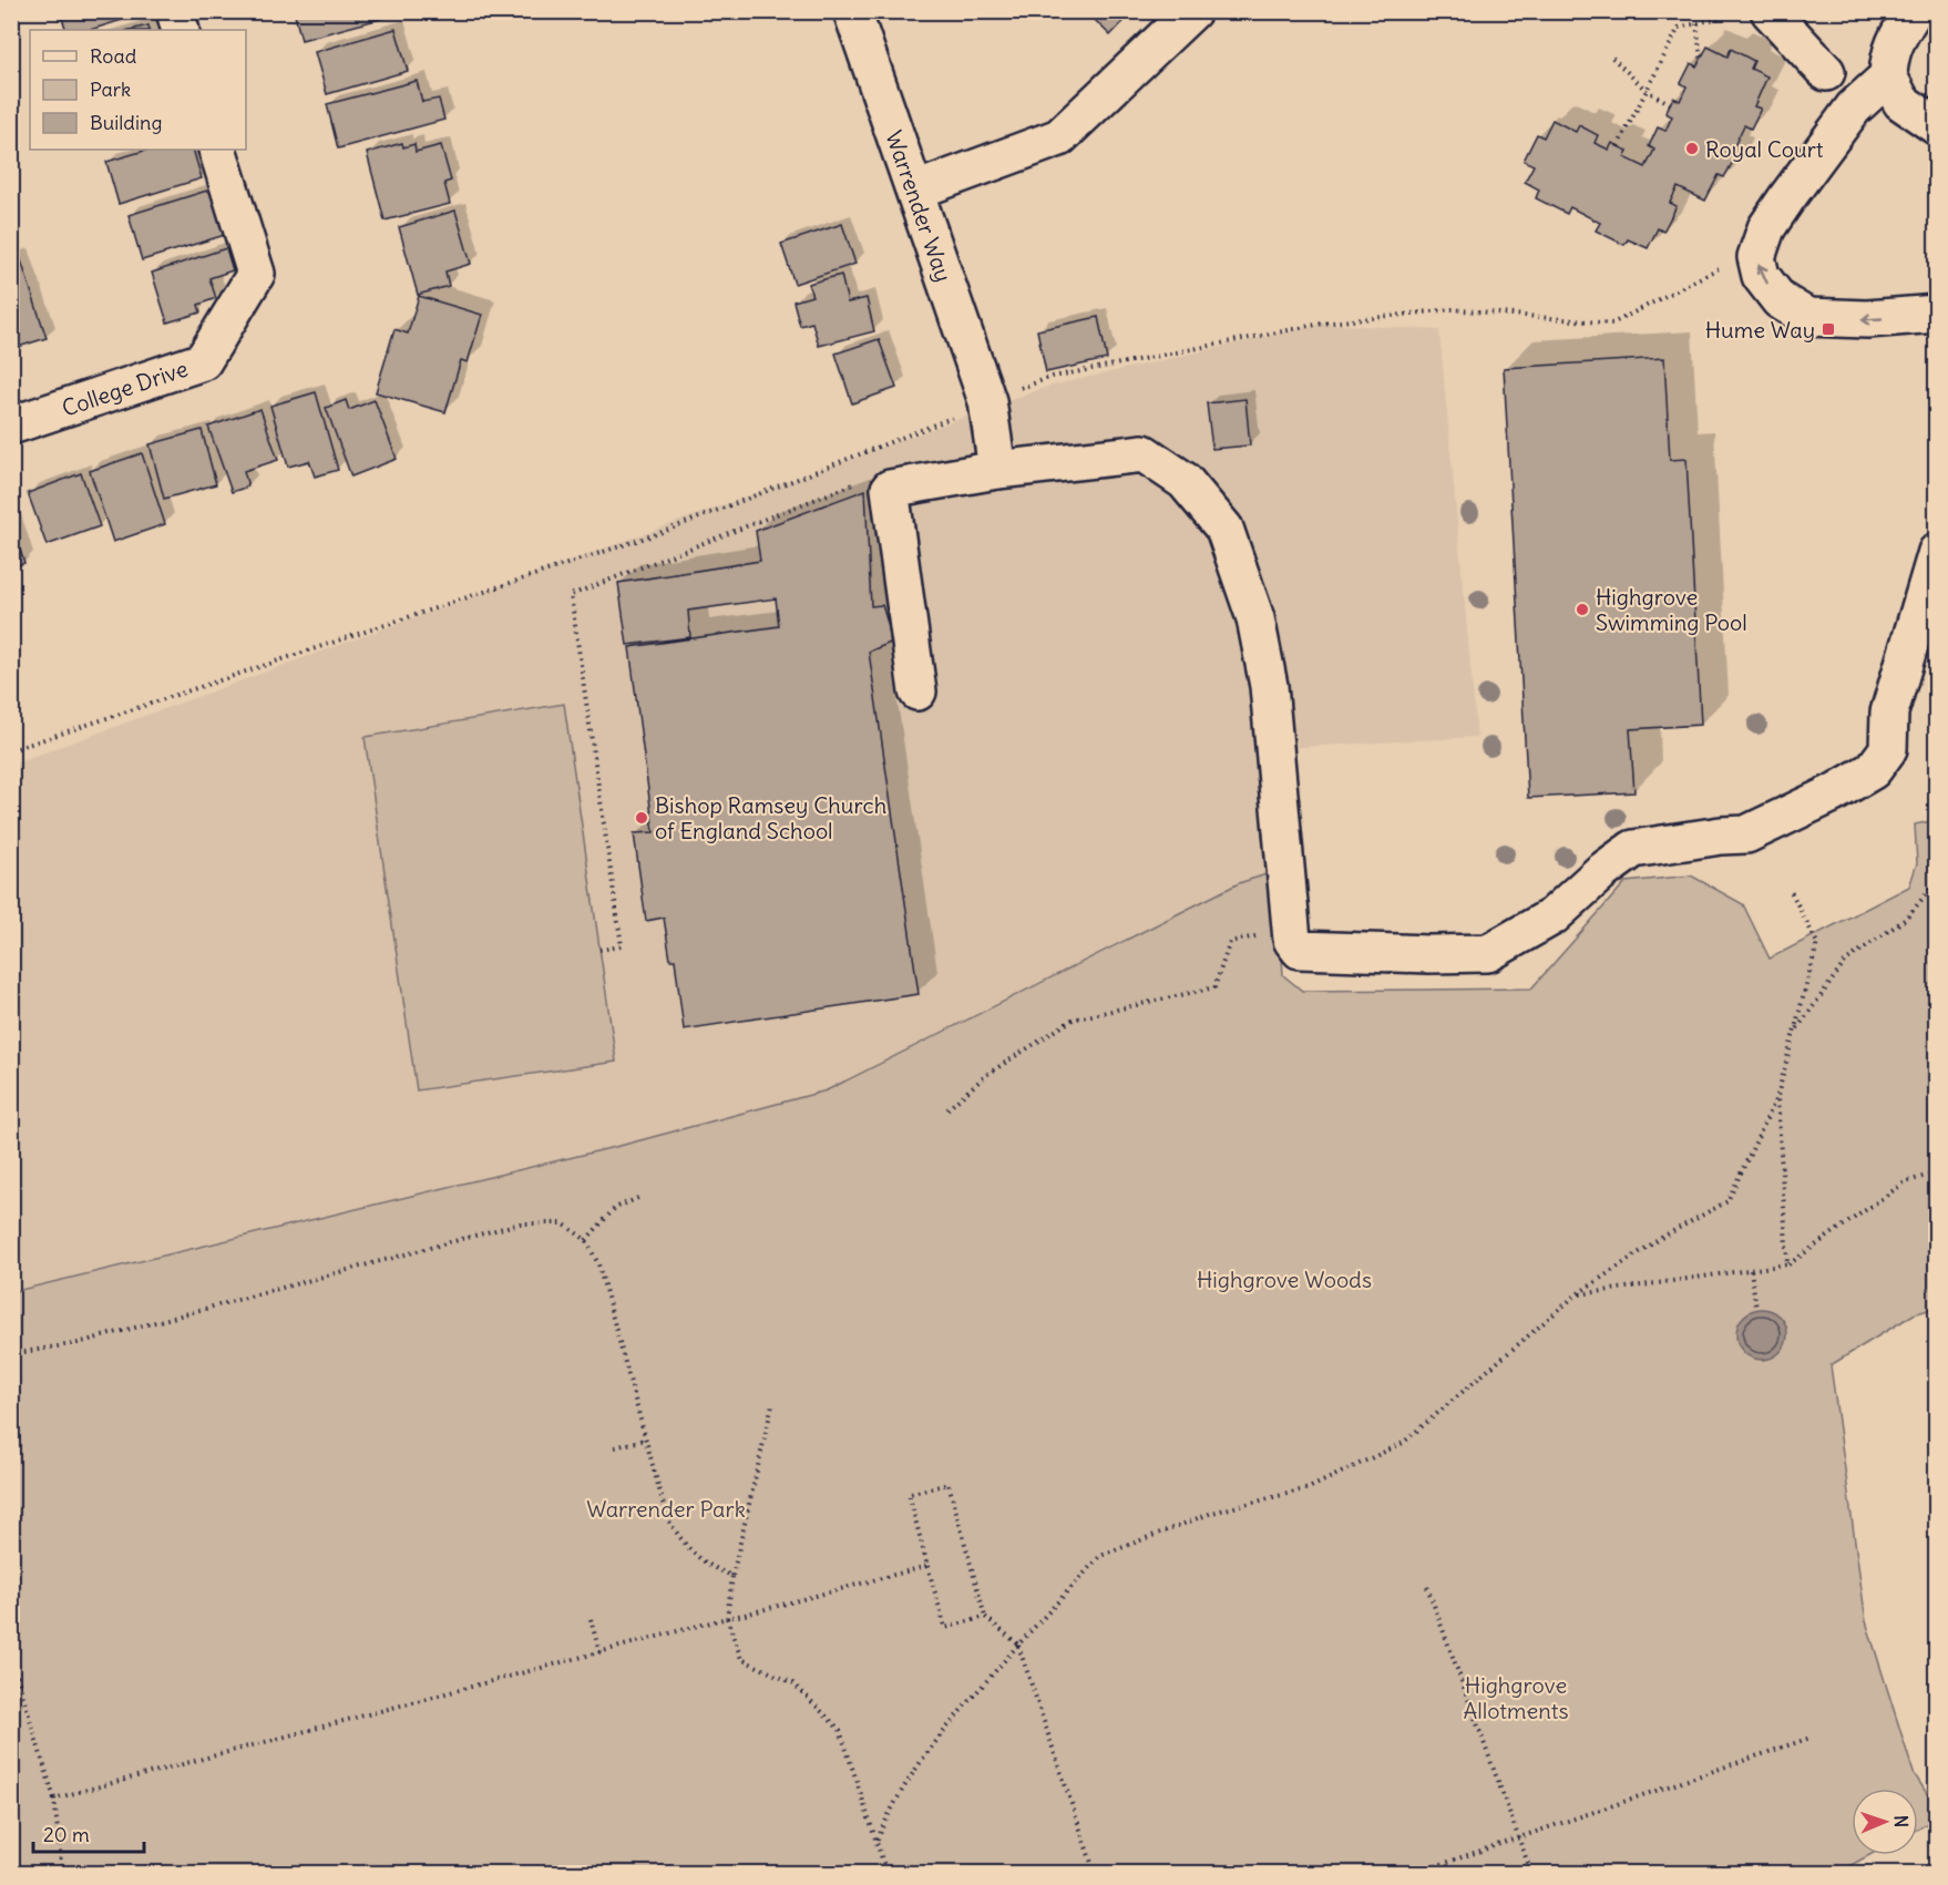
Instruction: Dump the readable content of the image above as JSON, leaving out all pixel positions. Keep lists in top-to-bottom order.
{
  "streets": {
    "street": ["Warrender Way", "College Drive"]
  },
  "parks": ["Highgrove Woods", "Warrender Park", "Highgrove Allotments"],
  "places": {
    "other": ["Royal Court", "Highgrove Swimming Pool", "Bishop Ramsey Church of England School"],
    "transit": ["Hume Way"]
  },
  "legend": ["Road", "Park", "Building"],
  "scale_bar": "20 m",
  "north": "right"
}
